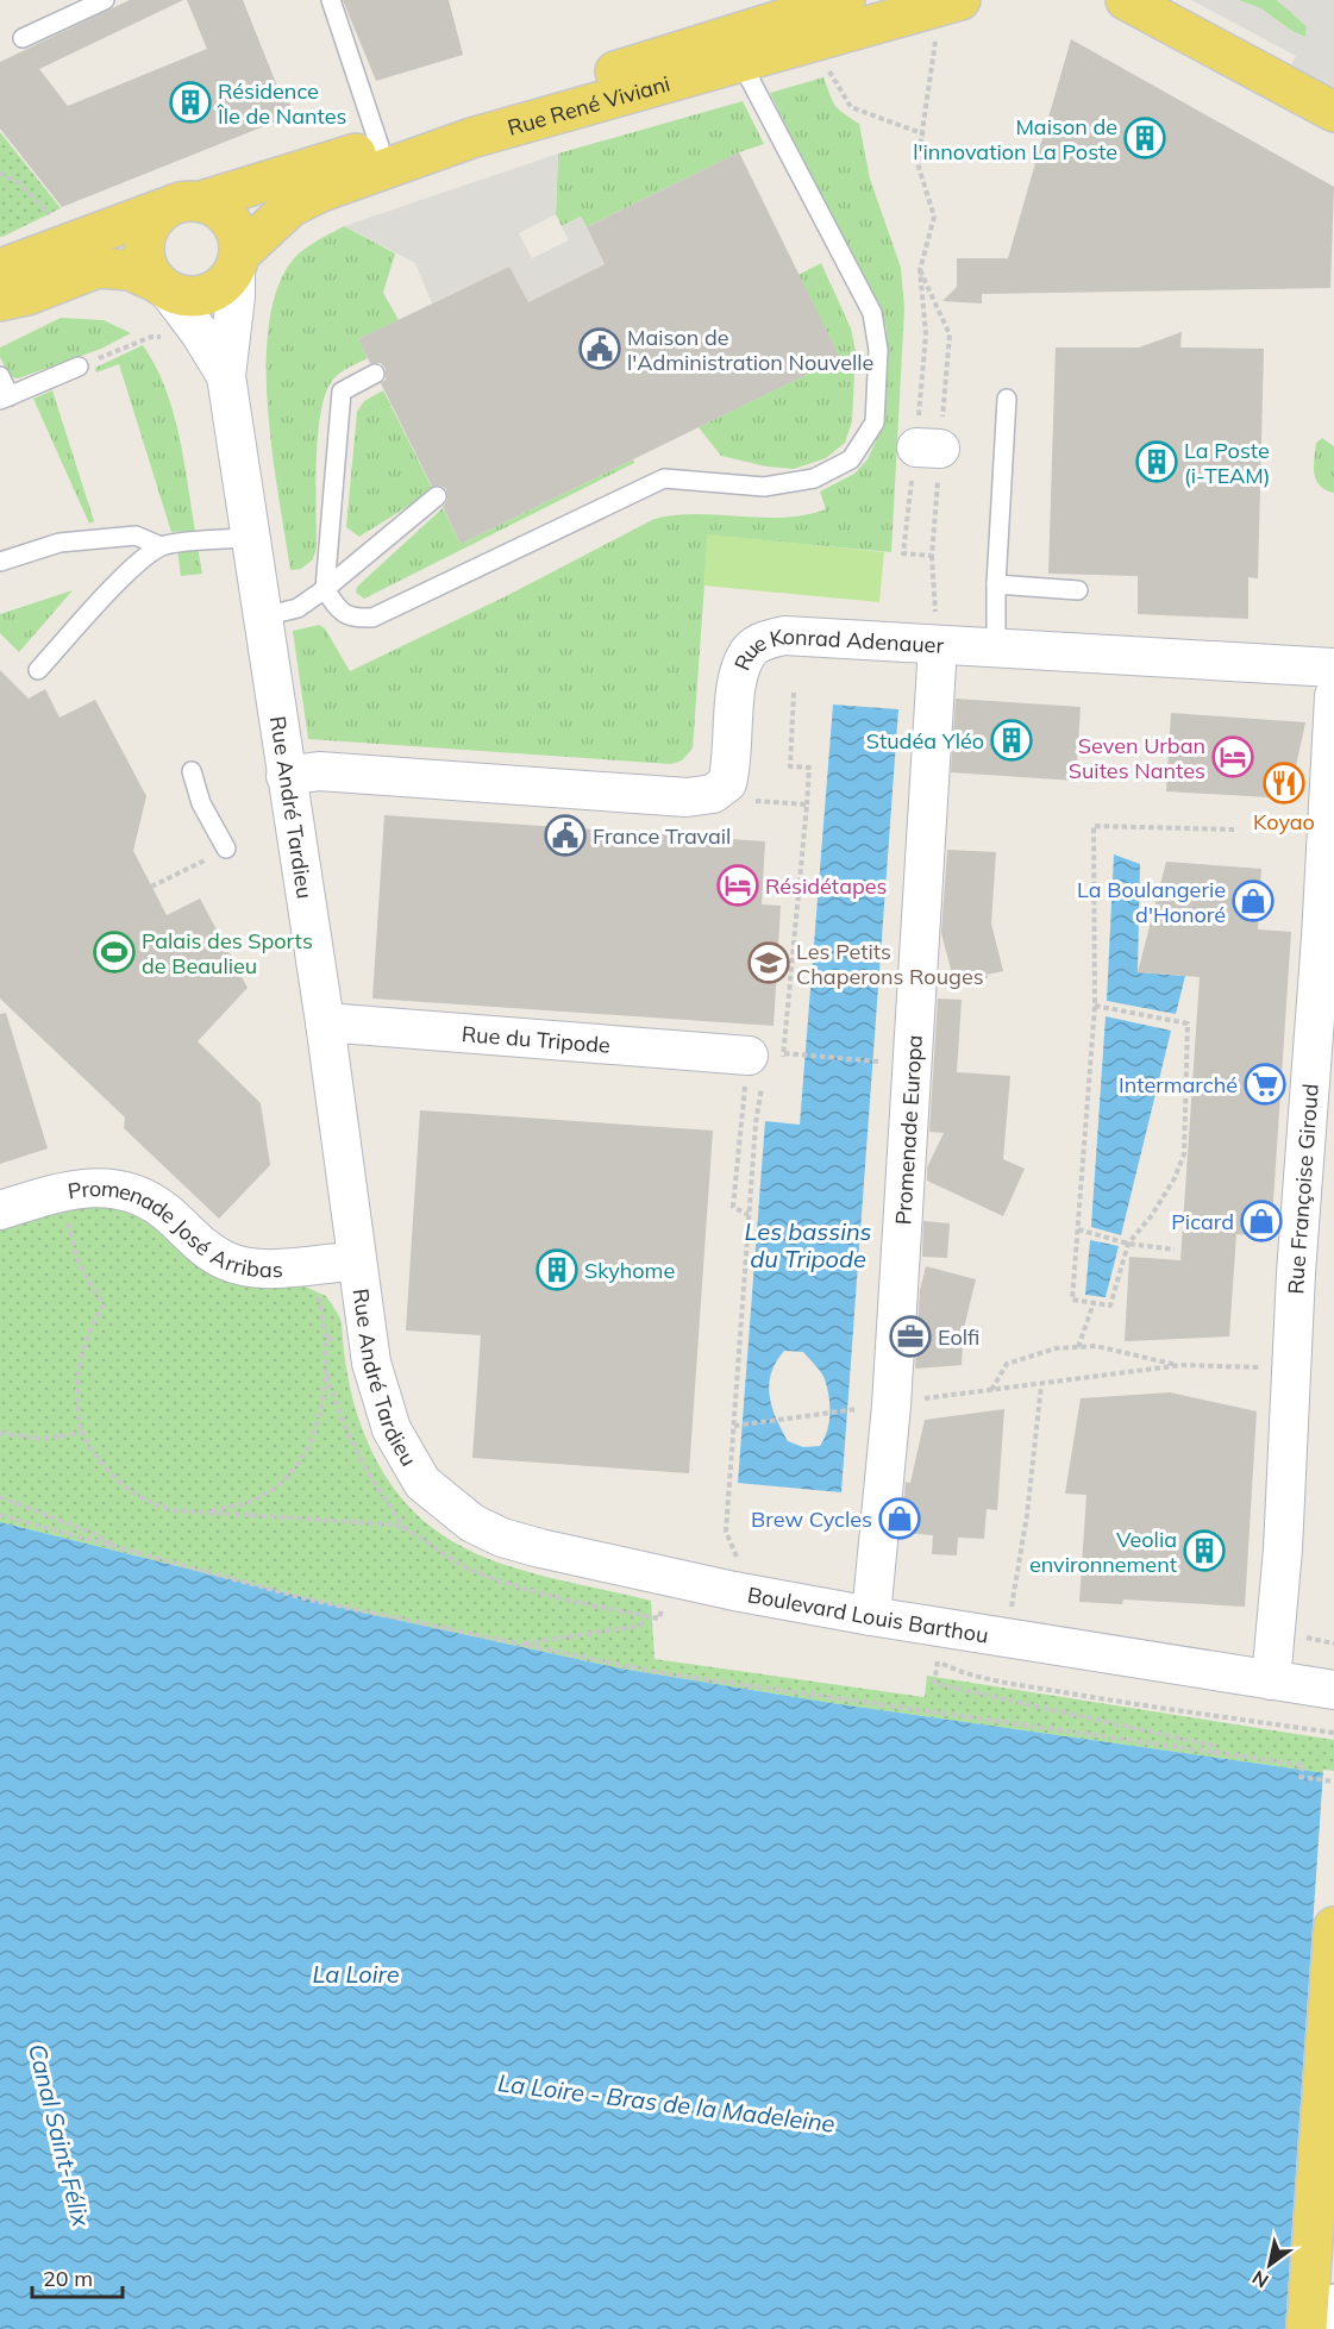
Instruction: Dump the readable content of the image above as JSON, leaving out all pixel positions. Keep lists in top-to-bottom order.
{
  "streets": {
    "main road": ["Rue René Viviani"],
    "street": [
      "Rue Konrad Adenauer",
      "Rue André Tardieu",
      "Rue du Tripode",
      "Promenade Europa",
      "Rue Françoise Giroud",
      "Promenade José Arribas",
      "Boulevard Louis Barthou"
    ]
  },
  "crossings": [
    ["Rue René Viviani", "Rue André Tardieu"],
    ["Rue Konrad Adenauer", "Rue André Tardieu"],
    ["Rue Konrad Adenauer", "Promenade Europa"],
    ["Rue André Tardieu", "Rue du Tripode"],
    ["Rue André Tardieu", "Promenade José Arribas"],
    ["Rue André Tardieu", "Boulevard Louis Barthou"],
    ["Promenade Europa", "Boulevard Louis Barthou"],
    ["Rue Françoise Giroud", "Boulevard Louis Barthou"]
  ],
  "water": [
    "Les bassins du Tripode",
    "La Loire",
    "La Loire - Bras de la Madeleine",
    "Canal Saint-Félix"
  ],
  "places": {
    "building": [
      "Résidence Île de Nantes",
      "Maison de l'innovation La Poste",
      "La Poste (i-TEAM)",
      "Studéa Yléo",
      "Skyhome",
      "Veolia environnement"
    ],
    "public building": ["Maison de l'Administration Nouvelle", "France Travail"],
    "hotel": ["Seven Urban Suites Nantes", "Résidétapes"],
    "restaurant": ["Koyao"],
    "shop": ["La Boulangerie d'Honoré", "Picard", "Brew Cycles"],
    "sports": ["Palais des Sports de Beaulieu"],
    "school or university": ["Les Petits Chaperons Rouges"],
    "supermarket": ["Intermarché"],
    "office": ["Eolfi"]
  },
  "scale_bar": "20 m",
  "north": "bottom left"
}
